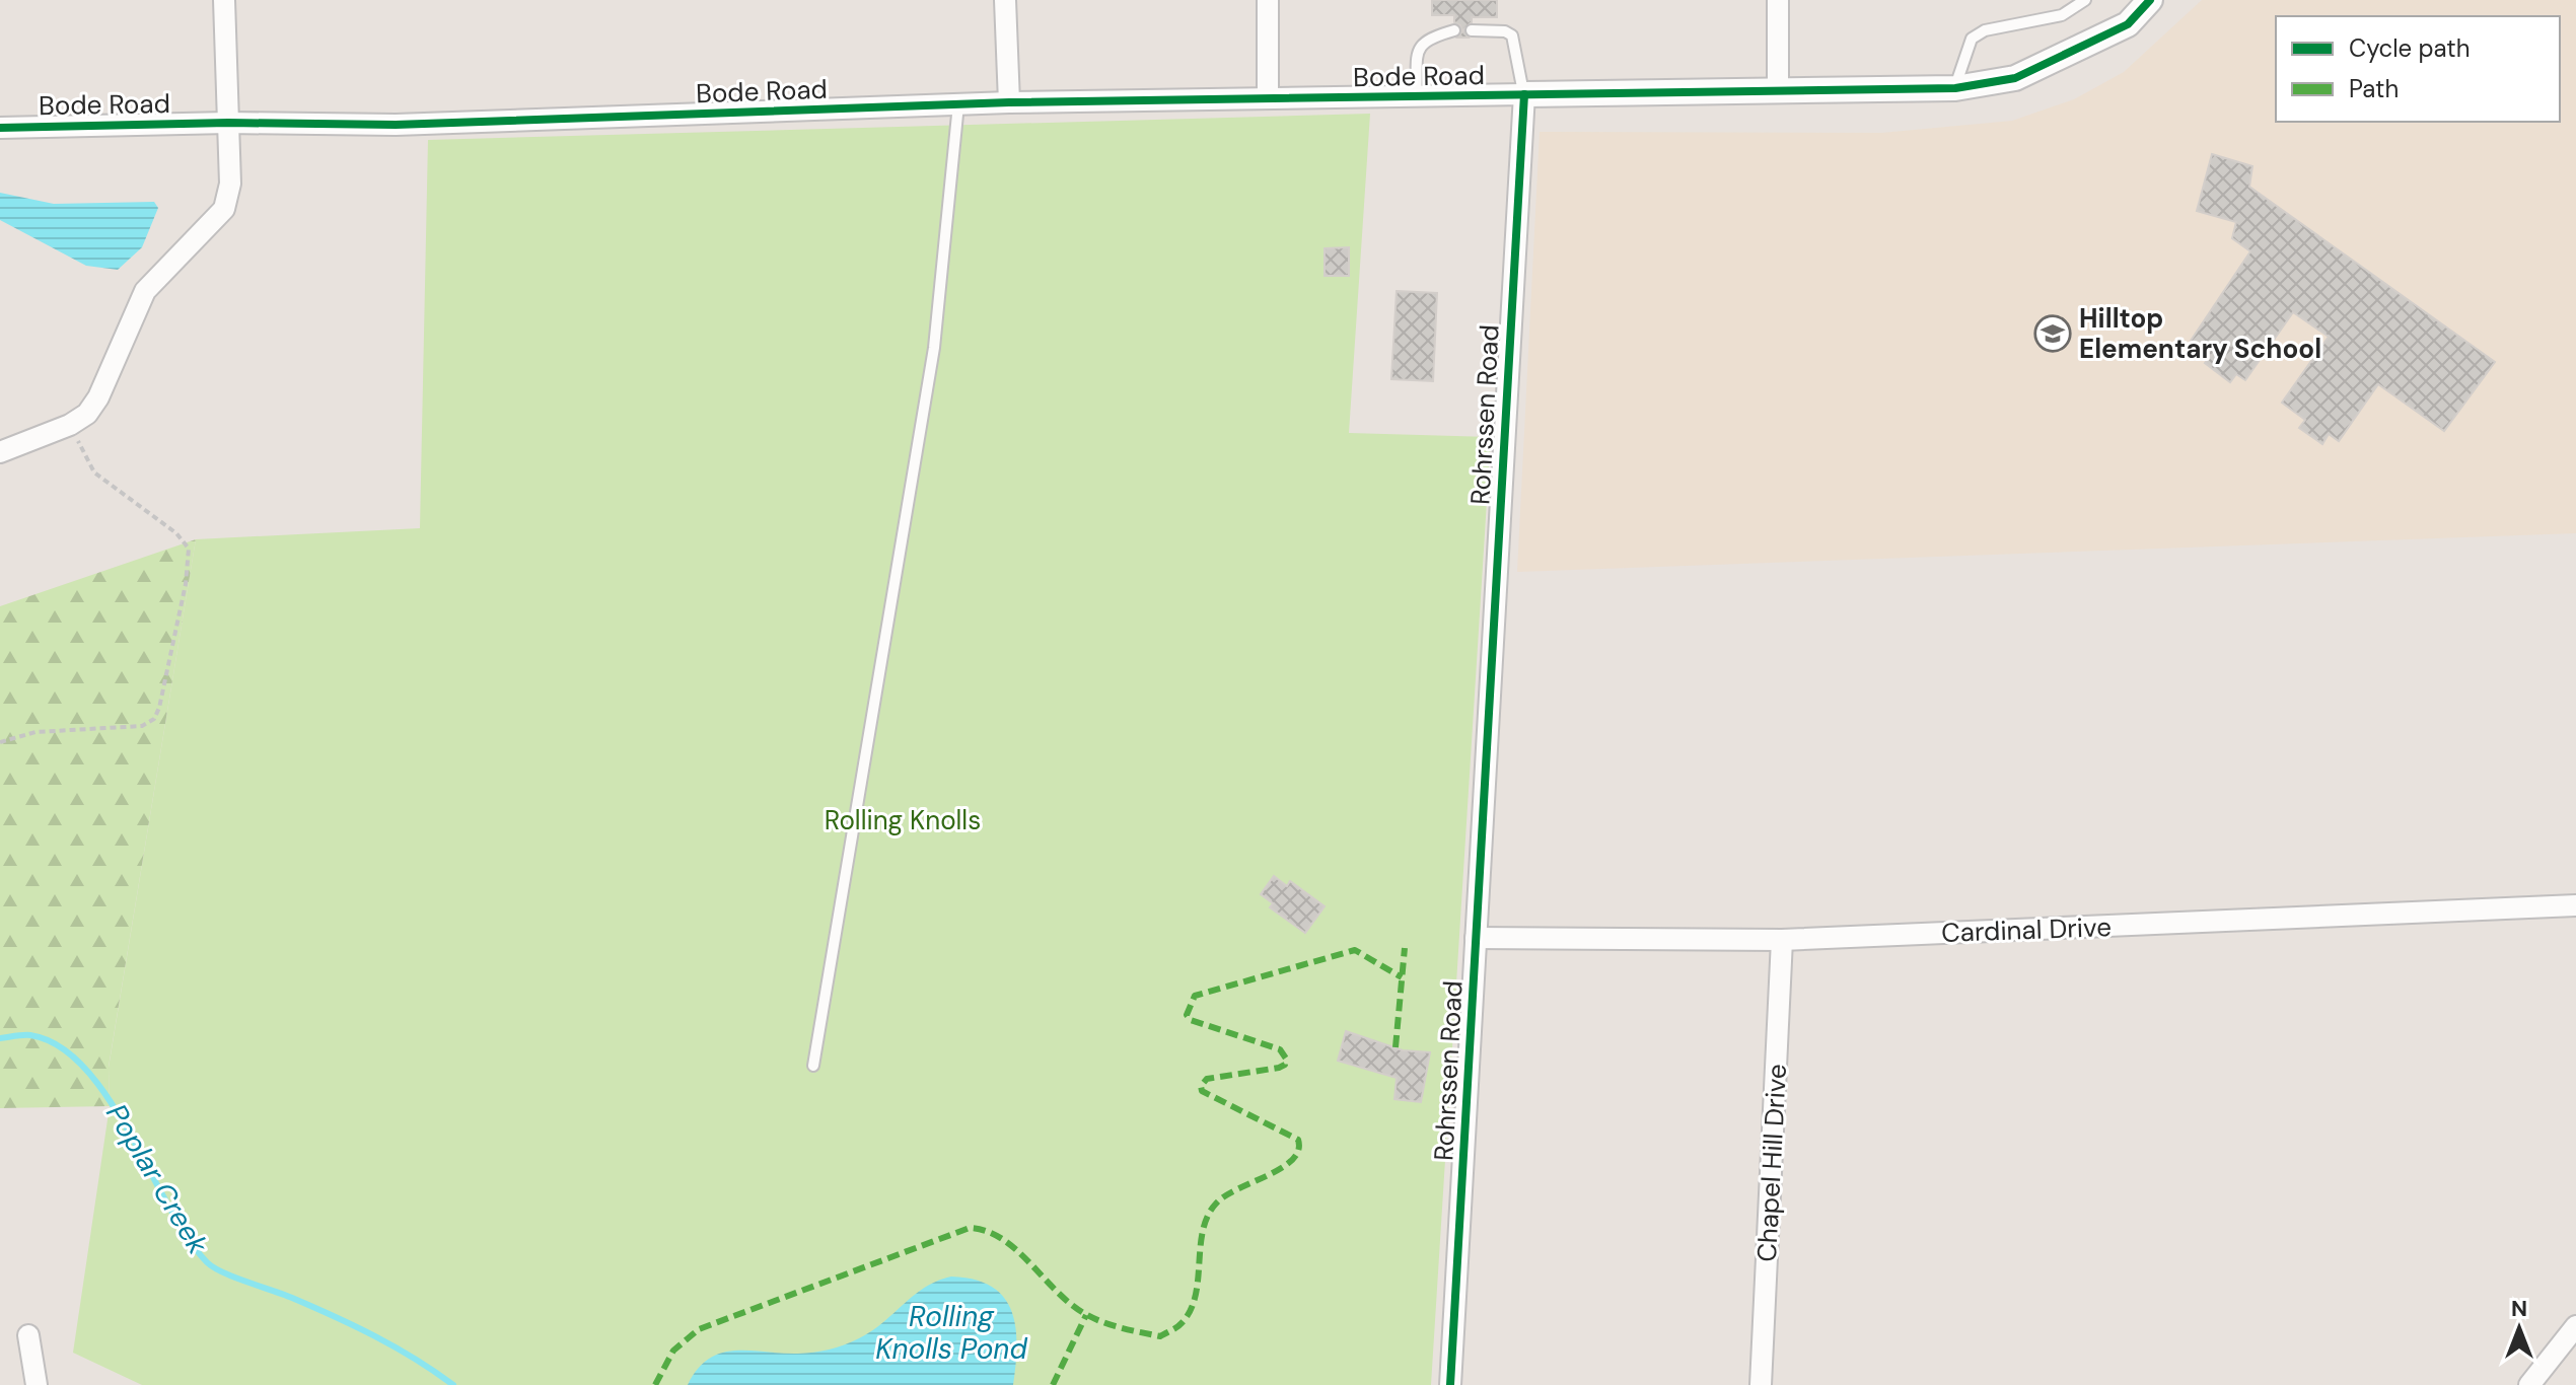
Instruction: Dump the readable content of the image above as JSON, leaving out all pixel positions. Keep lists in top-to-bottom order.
{
  "streets": {
    "street": [
      "Bode Road",
      "Rohrssen Road",
      "Cardinal Drive",
      "Chapel Hill Drive"
    ]
  },
  "crossings": [
    ["Bode Road", "Rohrssen Road"],
    ["Rohrssen Road", "Cardinal Drive"],
    ["Cardinal Drive", "Chapel Hill Drive"]
  ],
  "water": ["Poplar Creek", "Rolling Knolls Pond"],
  "parks": ["Rolling Knolls"],
  "places": {
    "school or university": ["Hilltop Elementary School"]
  },
  "legend": ["Cycle path", "Path"],
  "north": "top"
}
